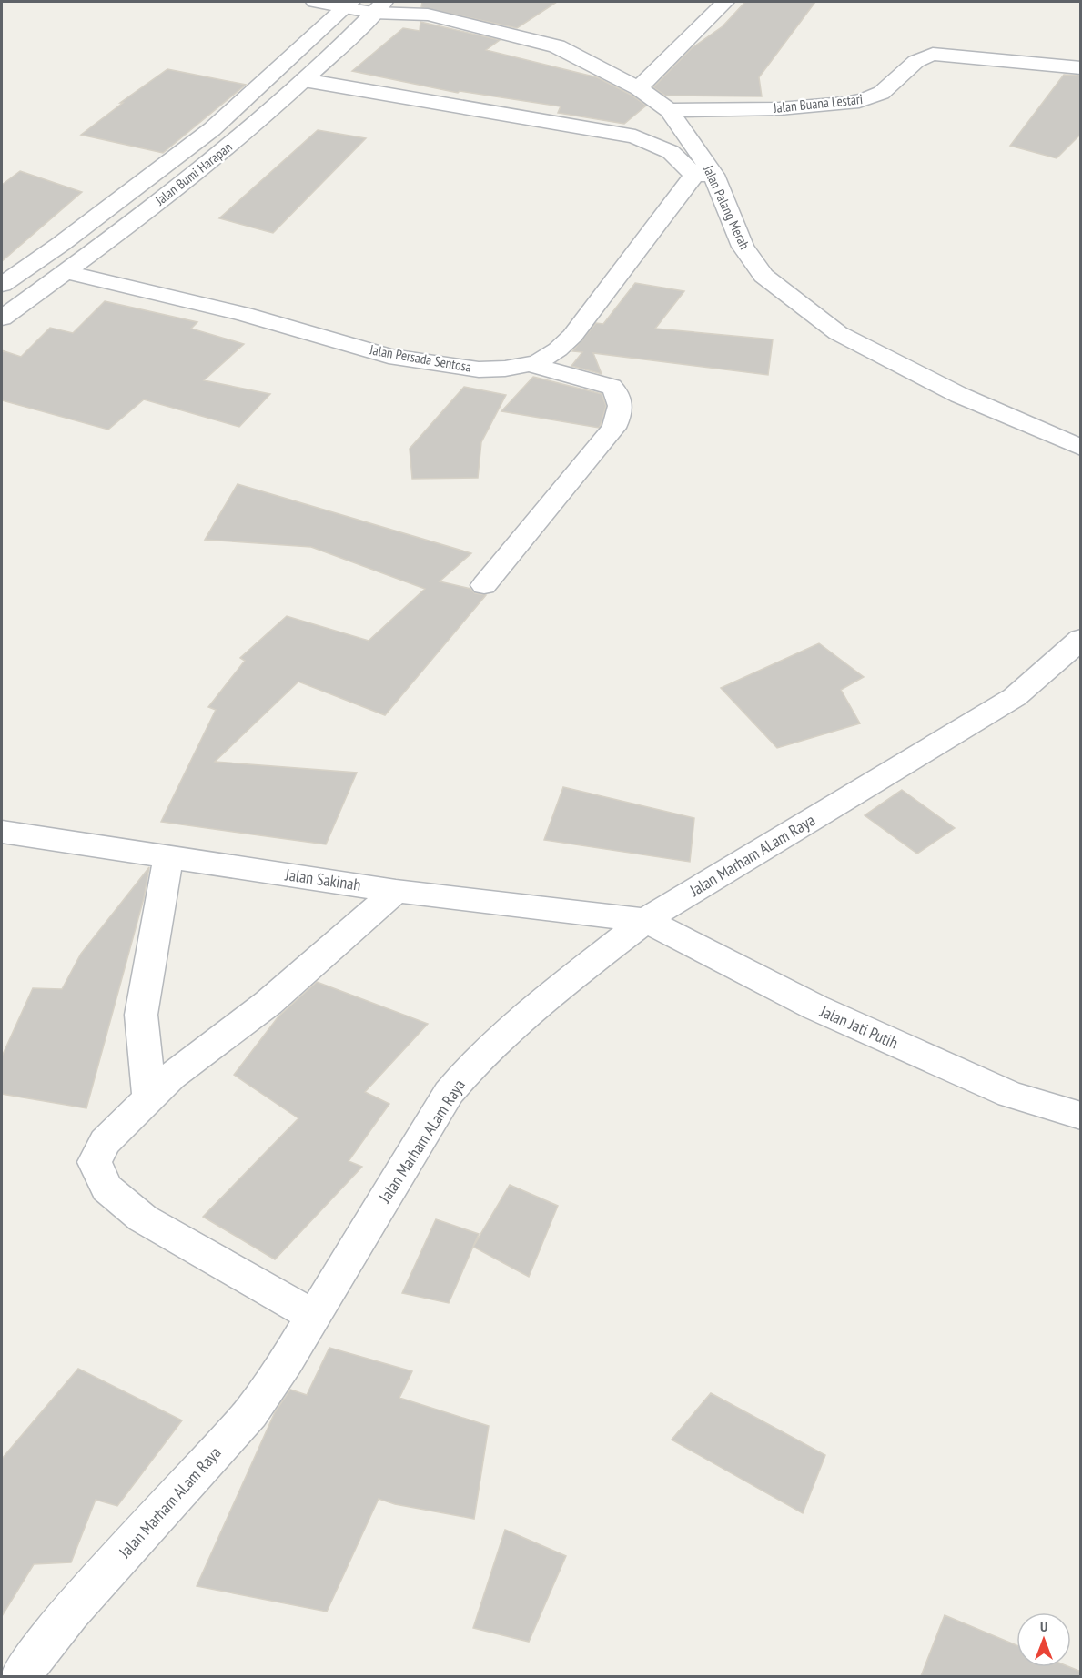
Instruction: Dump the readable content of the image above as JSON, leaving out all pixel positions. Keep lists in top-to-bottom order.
{
  "streets": {
    "street": [
      "Jalan Buana Lestari",
      "Jalan Bumi Harapan",
      "Jalan Palang Merah",
      "Jalan Persada Sentosa",
      "Jalan Marham ALam Raya",
      "Jalan Sakinah",
      "Jalan Jati Putih"
    ]
  },
  "crossings": [
    ["Jalan Buana Lestari", "Jalan Palang Merah"],
    ["Jalan Bumi Harapan", "Jalan Persada Sentosa"],
    ["Jalan Palang Merah", "Jalan Persada Sentosa"],
    ["Jalan Marham ALam Raya", "Jalan Sakinah"],
    ["Jalan Marham ALam Raya", "Jalan Jati Putih"],
    ["Jalan Sakinah", "Jalan Jati Putih"]
  ],
  "north": "top"
}
